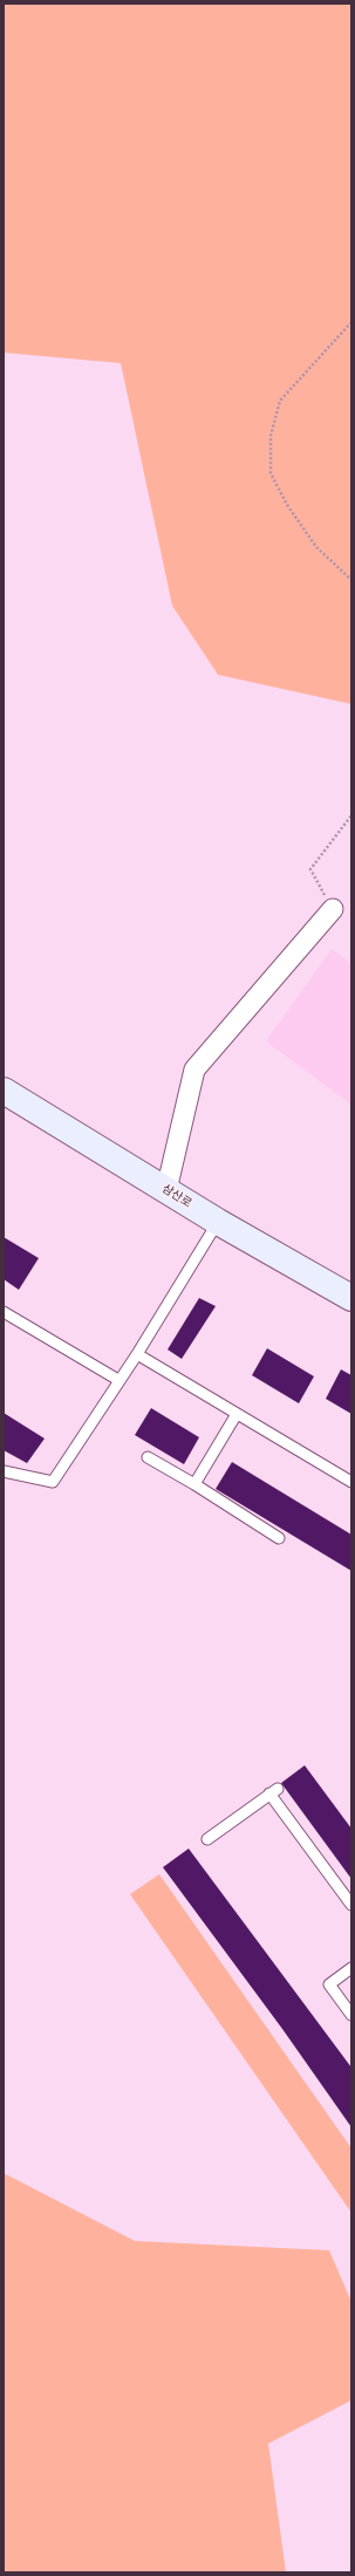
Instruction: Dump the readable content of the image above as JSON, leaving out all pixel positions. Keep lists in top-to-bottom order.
{
  "streets": {
    "main road": ["삼산로"]
  }
}
